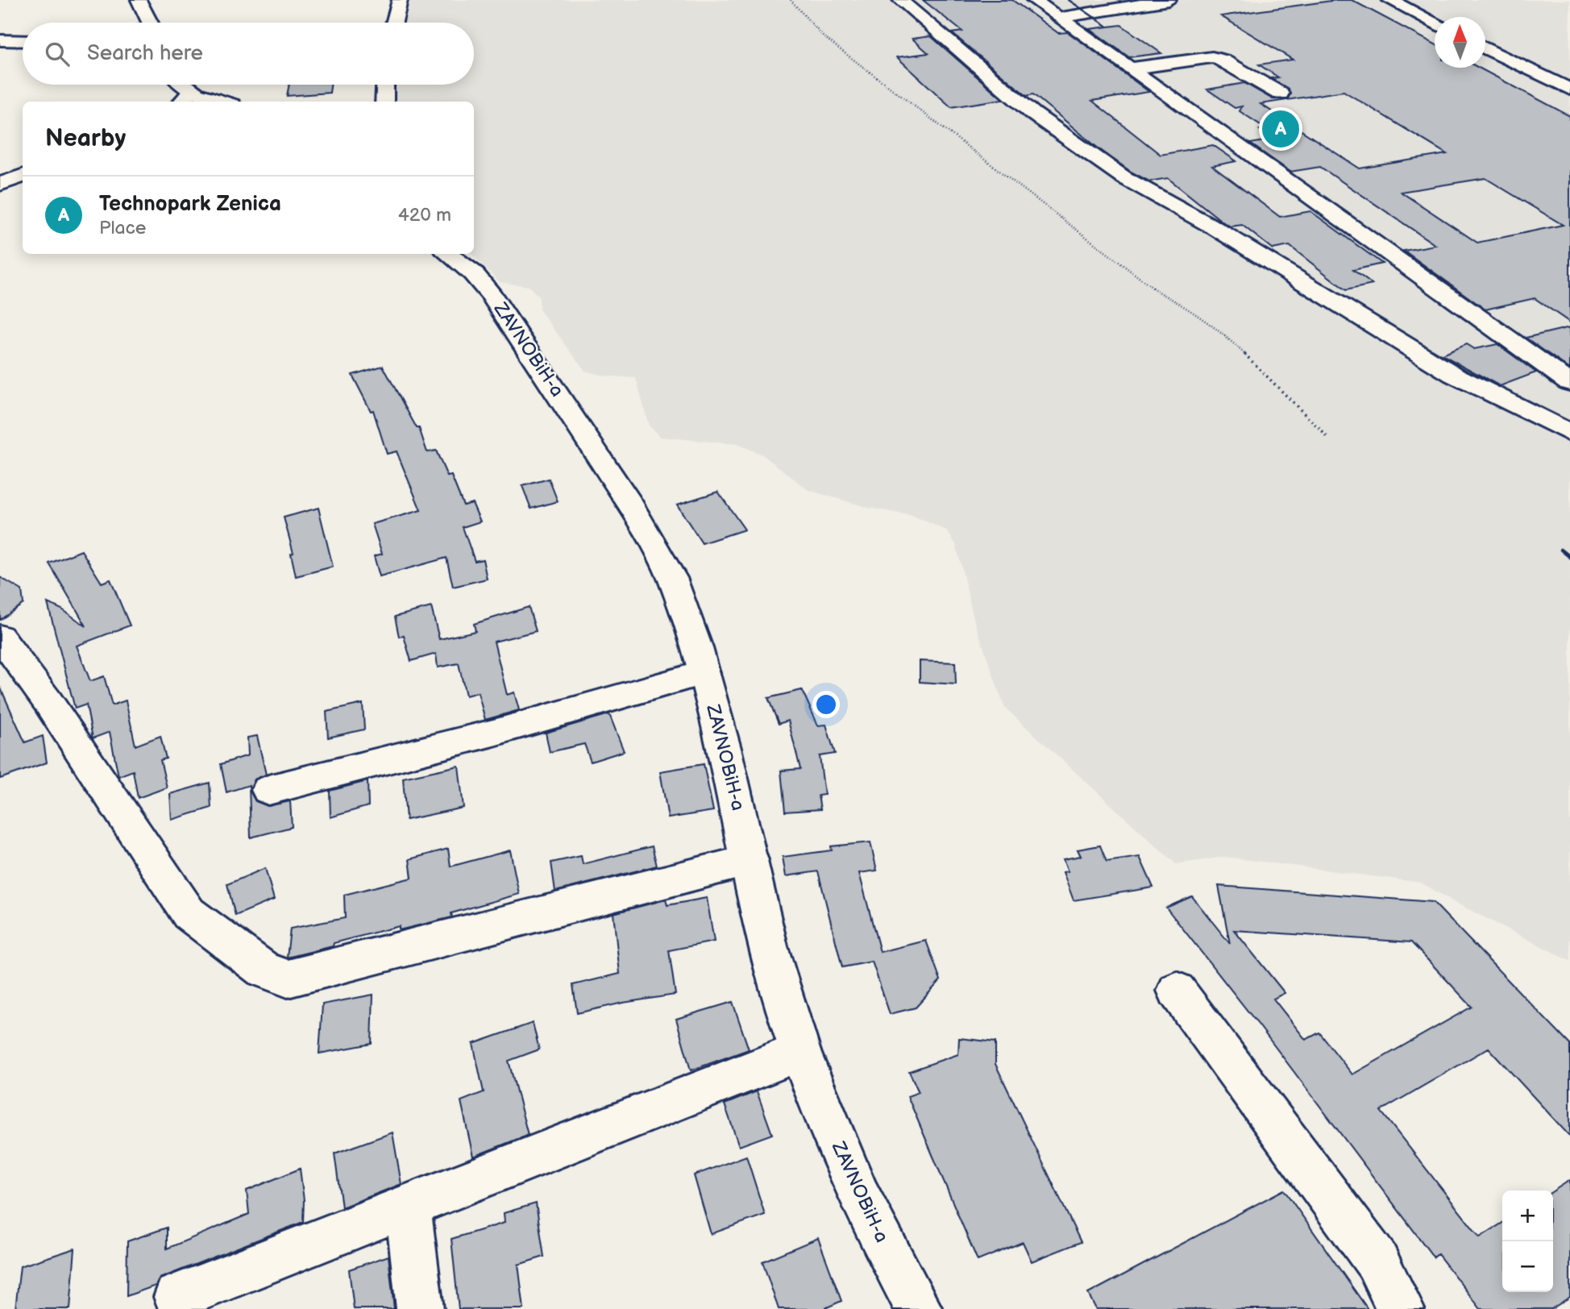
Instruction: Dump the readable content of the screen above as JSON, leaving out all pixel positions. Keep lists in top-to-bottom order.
{
  "streets": {
    "street": ["ZAVNOBiH-a"]
  },
  "north": "top",
  "page": {
    "search": "Search here",
    "heading": "Nearby",
    "pins": "A",
    "list": [
      {
        "mark": "A",
        "name": "Technopark Zenica",
        "note": "Place",
        "value": "420 m"
      }
    ],
    "map_buttons": ["+", "−"]
  }
}
